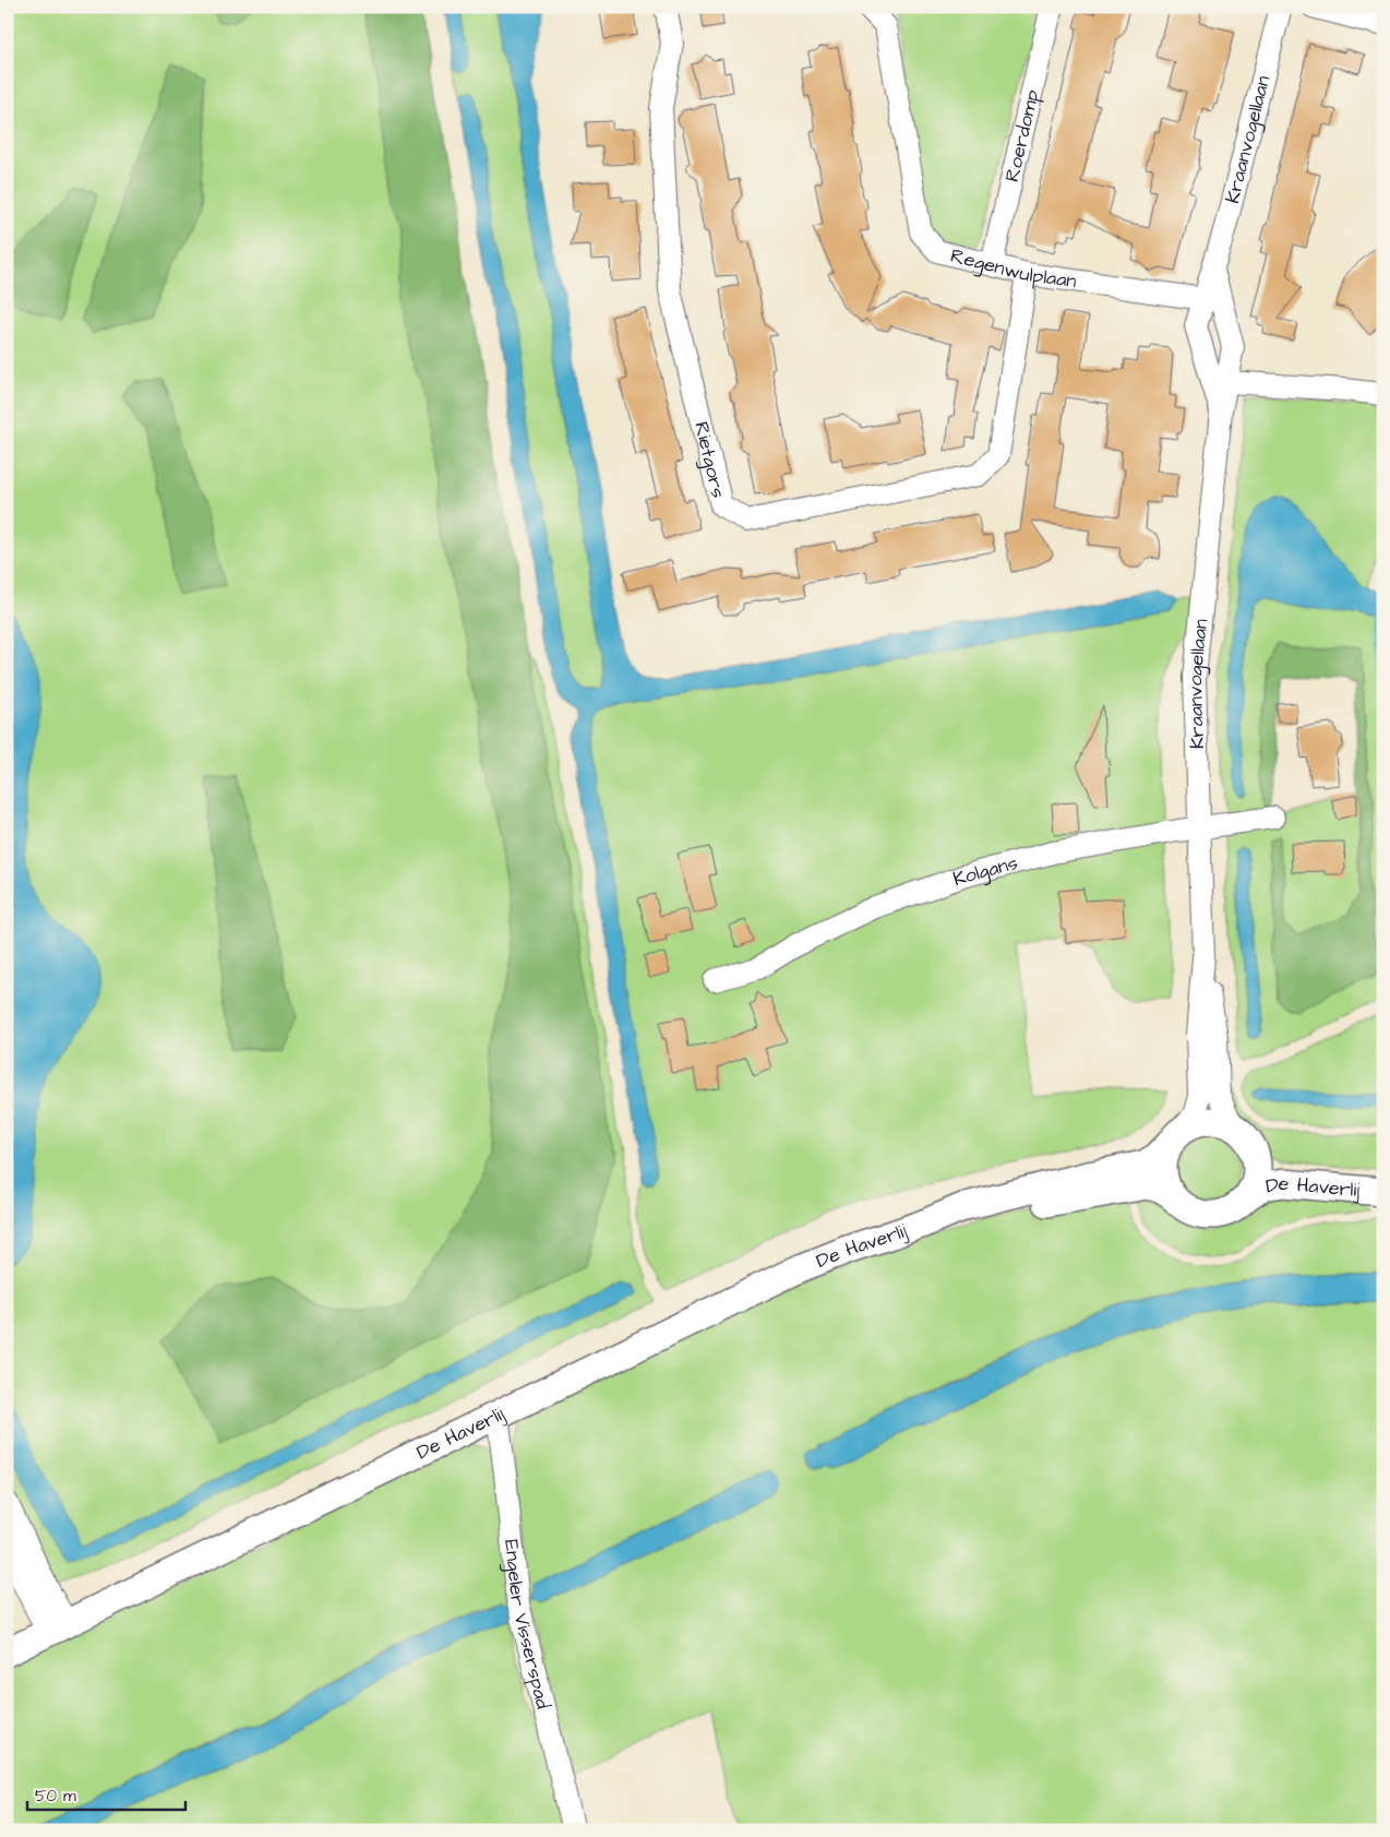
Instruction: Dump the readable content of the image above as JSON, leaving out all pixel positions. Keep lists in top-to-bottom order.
{
  "streets": {
    "street": [
      "Roerdomp",
      "Kraanvogellaan",
      "Regenwulplaan",
      "Rietgors",
      "Kolgans",
      "De Haverlij",
      "Engeler Visserspad"
    ]
  },
  "crossings": [
    ["Roerdomp", "Regenwulplaan"],
    ["Kraanvogellaan", "Regenwulplaan"],
    ["Kraanvogellaan", "Kolgans"],
    ["Kraanvogellaan", "De Haverlij"],
    ["Regenwulplaan", "Rietgors"],
    ["De Haverlij", "Engeler Visserspad"]
  ],
  "scale_bar": "50 m"
}
